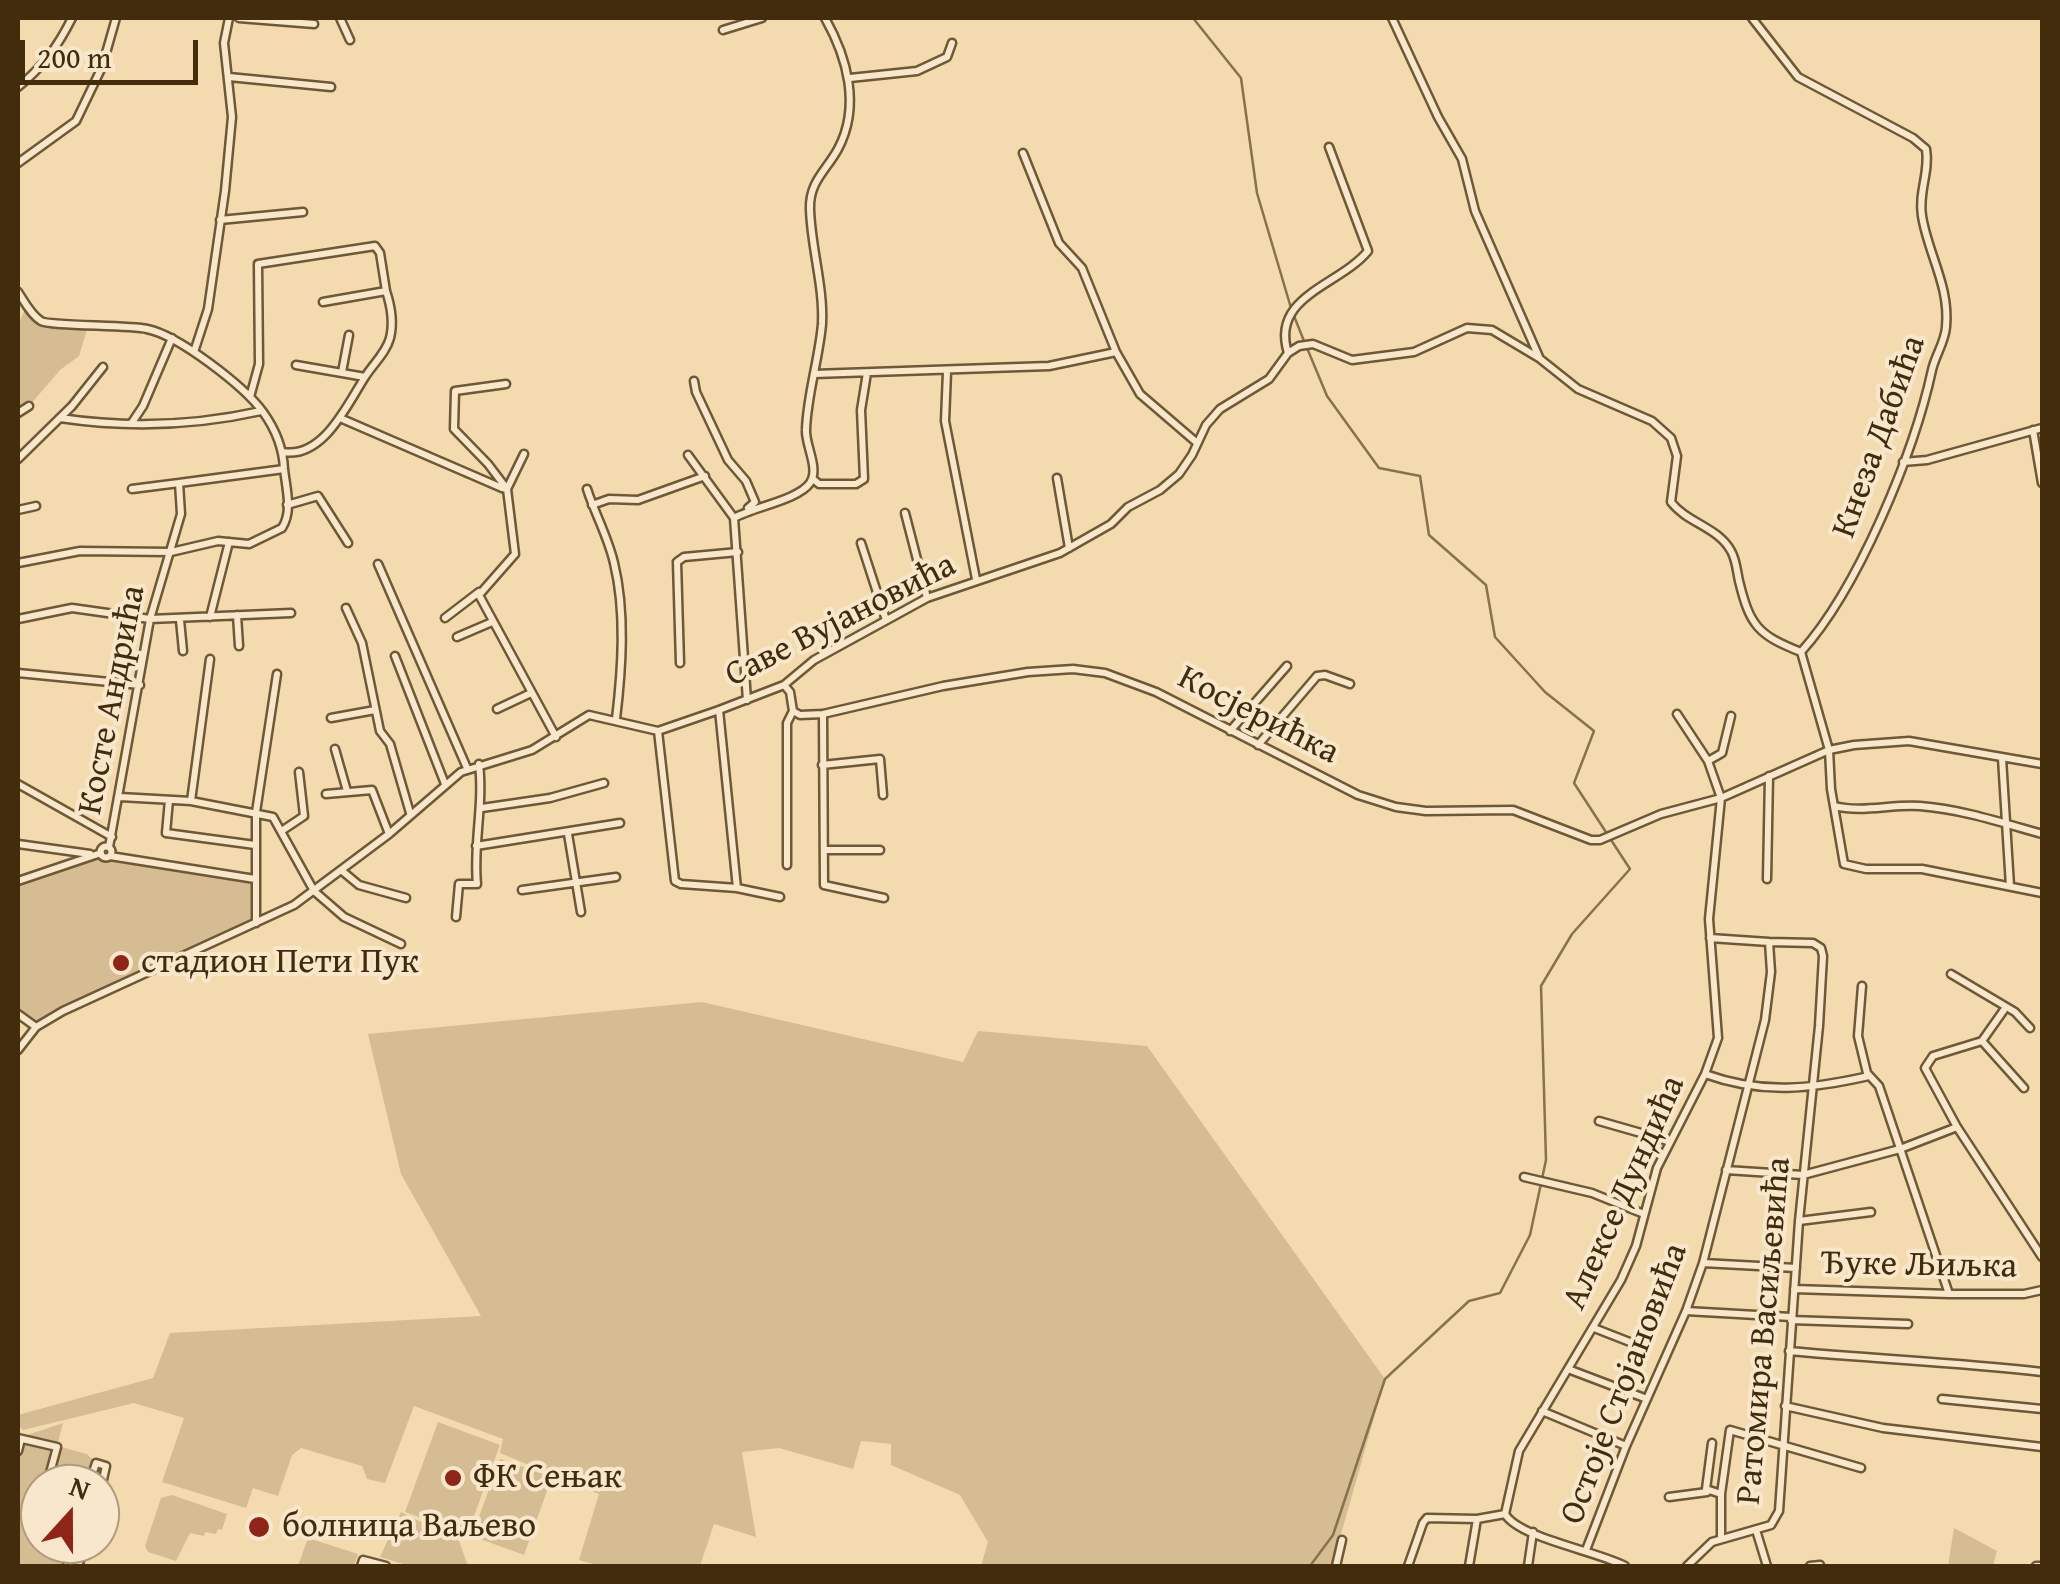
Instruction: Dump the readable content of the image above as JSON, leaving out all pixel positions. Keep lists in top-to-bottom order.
{
  "streets": {
    "street": [
      "Кнеза Дабића",
      "Саве Вујановића",
      "Косте Андрића",
      "Косјерићка",
      "Алексе Дундића",
      "Ђуке Љиљка",
      "Ратомира Васиљевића",
      "Остоје Стојановића"
    ]
  },
  "crossings": [
    ["Косјерићка", "Алексе Дундића"],
    ["Ђуке Љиљка", "Ратомира Васиљевића"],
    ["Ратомира Васиљевића", "Остоје Стојановића"]
  ],
  "places": ["стадион Пети Пук", "ФК Сењак", "болница Ваљево"],
  "scale_bar": "200 m",
  "north": "top"
}
